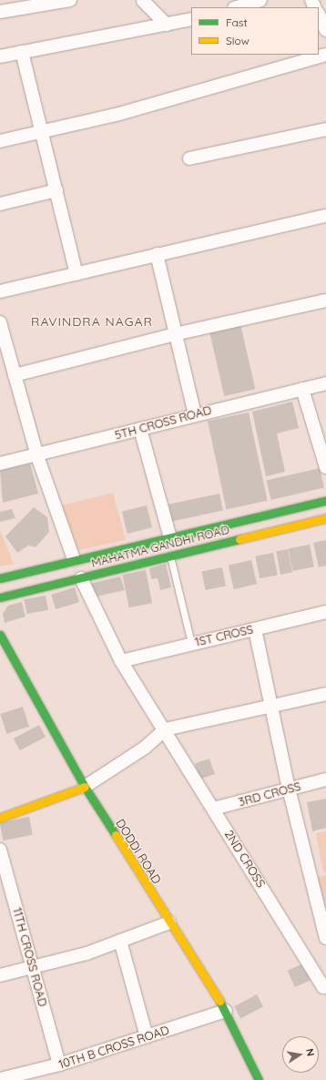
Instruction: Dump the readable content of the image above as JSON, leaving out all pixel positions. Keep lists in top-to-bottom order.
{
  "streets": {
    "street": [
      "5TH CROSS ROAD",
      "MAHATMA GANDHI ROAD",
      "1ST CROSS",
      "3RD CROSS",
      "DODDI ROAD",
      "2ND CROSS",
      "11TH CROSS ROAD",
      "10TH B CROSS ROAD"
    ]
  },
  "crossings": [
    ["MAHATMA GANDHI ROAD", "2ND CROSS"],
    ["1ST CROSS", "2ND CROSS"],
    ["3RD CROSS", "2ND CROSS"],
    ["DODDI ROAD", "10TH B CROSS ROAD"],
    ["11TH CROSS ROAD", "10TH B CROSS ROAD"]
  ],
  "districts": ["RAVINDRA NAGAR"],
  "legend": ["Fast", "Slow"],
  "north": "right"
}
